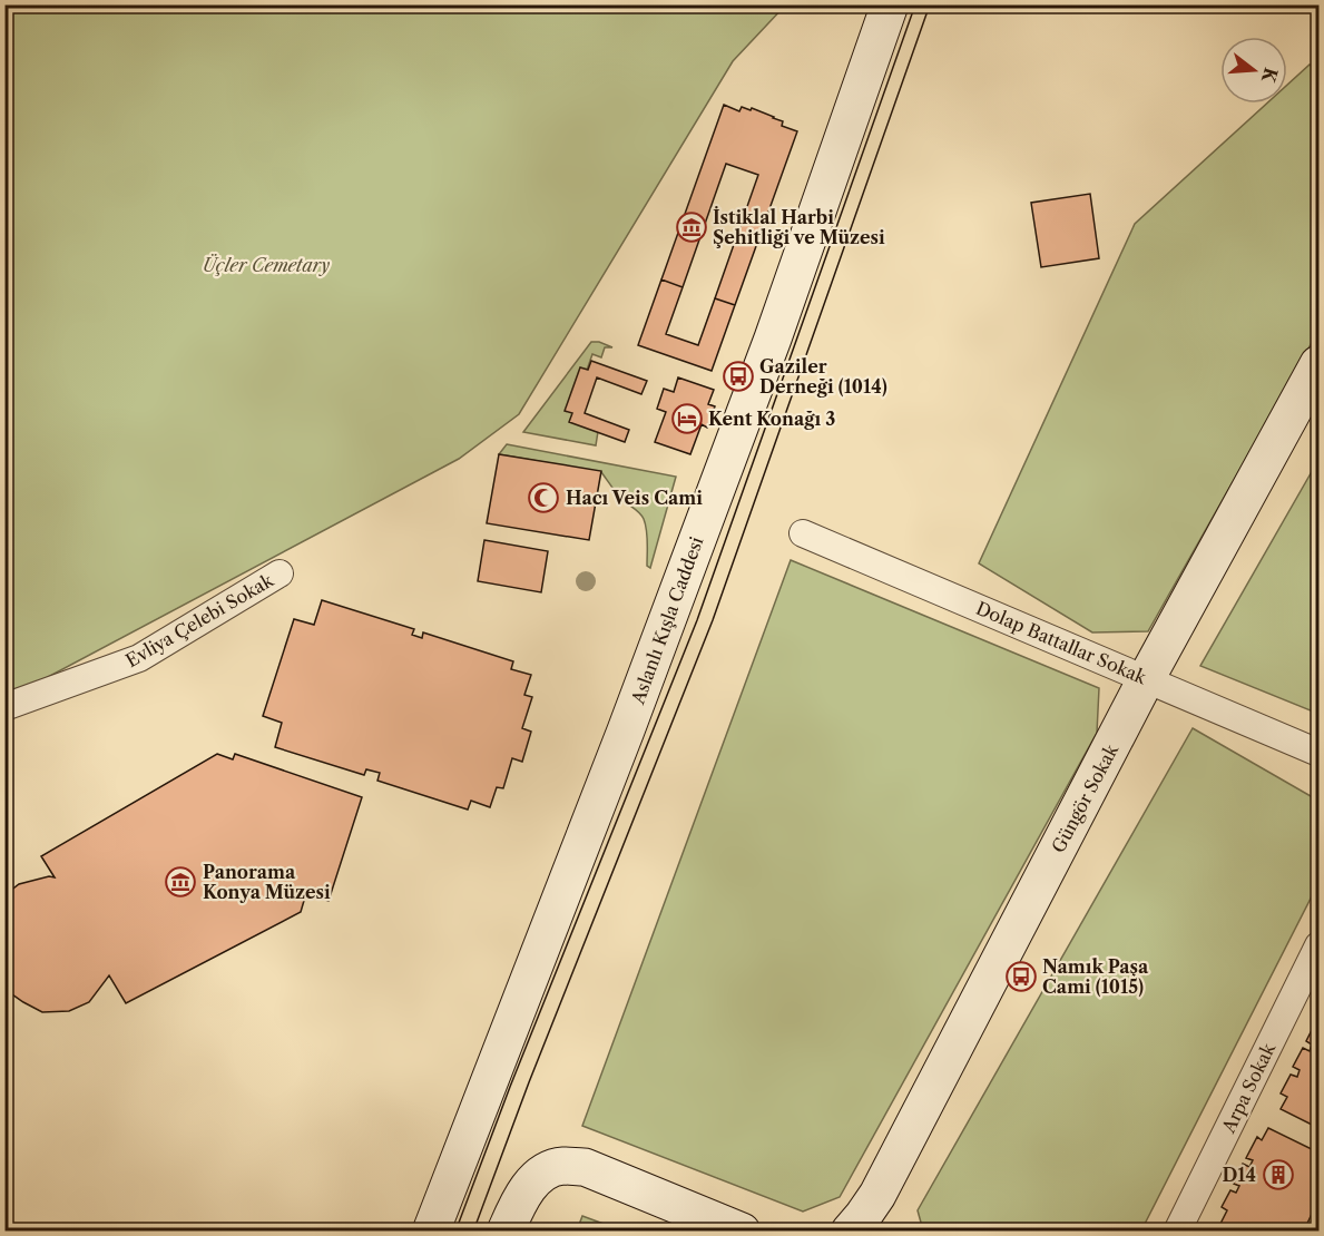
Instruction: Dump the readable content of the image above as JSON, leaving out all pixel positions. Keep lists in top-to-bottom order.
{
  "streets": {
    "main road": ["Aslanlı Kışla Caddesi", "Güngör Sokak"],
    "street": ["Evliya Çelebi Sokak", "Dolap Battallar Sokak", "Arpa Sokak"]
  },
  "crossings": [
    ["Dolap Battallar Sokak", "Güngör Sokak"]
  ],
  "parks": ["Üçler Cemetary"],
  "places": {
    "museum": ["İstiklal Harbi Şehitliği ve Müzesi", "Panorama Konya Müzesi"],
    "bus stop": ["Gaziler Derneği (1014)", "Namık Paşa Cami (1015)"],
    "hotel": ["Kent Konağı 3"],
    "mosque": ["Hacı Veis Cami"],
    "building": ["D14"]
  },
  "north": "right"
}
